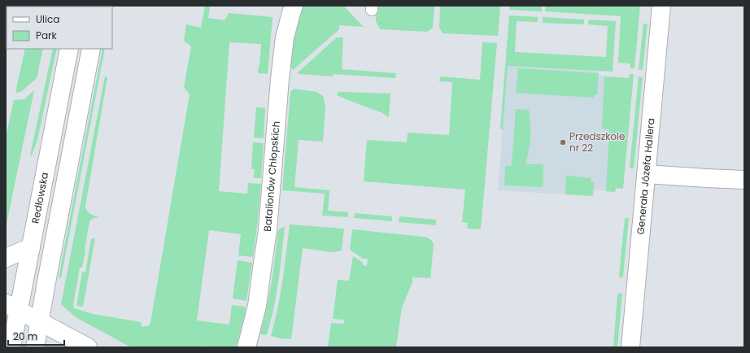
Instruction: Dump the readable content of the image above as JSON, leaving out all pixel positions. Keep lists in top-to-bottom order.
{
  "streets": {
    "street": ["Batalionów Chłopskich", "Generała Józefa Hallera", "Redłowska"]
  },
  "places": ["Przedszkole nr 22"],
  "legend": ["Ulica", "Park"],
  "scale_bar": "20 m"
}
